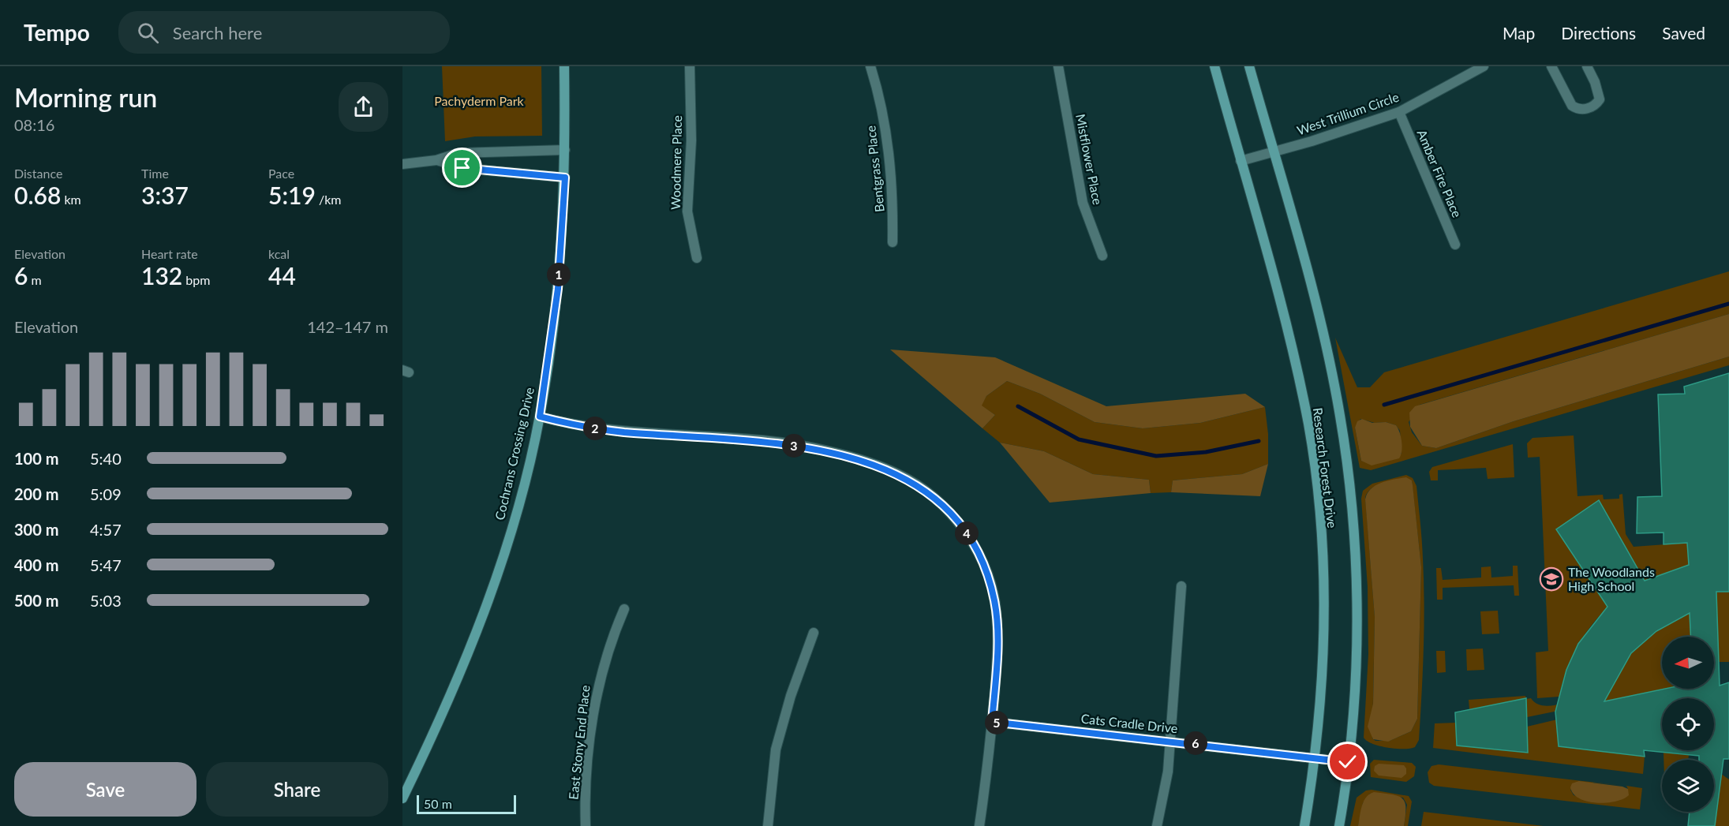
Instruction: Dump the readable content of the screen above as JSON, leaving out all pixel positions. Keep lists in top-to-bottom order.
{
  "streets": {
    "main road": ["Cochrans Crossing Drive", "Research Forest Drive"],
    "street": [
      "West Trillium Circle",
      "Mistflower Place",
      "Woodmere Place",
      "Bentgrass Place",
      "Amber Fire Place",
      "Cats Cradle Drive",
      "East Stony End Place"
    ]
  },
  "crossings": [
    ["West Trillium Circle", "Amber Fire Place"],
    ["West Trillium Circle", "Research Forest Drive"],
    ["Research Forest Drive", "Cats Cradle Drive"]
  ],
  "parks": ["Pachyderm Park"],
  "places": {
    "school or university": ["The Woodlands High School"]
  },
  "scale_bar": "50 m",
  "north": "left",
  "page": {
    "header": "Tempo",
    "search": "Search here",
    "nav": ["Map", "Directions", "Saved"],
    "heading": ["Morning run", "08:16"],
    "stats": [
      ["Distance", "0.68 km"],
      ["Time", "3:37"],
      ["Pace", "5:19 /km"],
      ["Elevation", "6 m"],
      ["Heart rate", "132 bpm"],
      ["kcal", "44"]
    ],
    "pins": [
      "1",
      "2",
      "3",
      "4",
      "5",
      "6"
    ],
    "chart": ["Elevation", "142–147 m"],
    "list": [
      {
        "name": "100 m",
        "note": "5:40"
      },
      {
        "name": "200 m",
        "note": "5:09"
      },
      {
        "name": "300 m",
        "note": "4:57"
      },
      {
        "name": "400 m",
        "note": "5:47"
      },
      {
        "name": "500 m",
        "note": "5:03"
      }
    ],
    "buttons": ["Save", "Share"],
    "scale": "50 m"
  }
}
